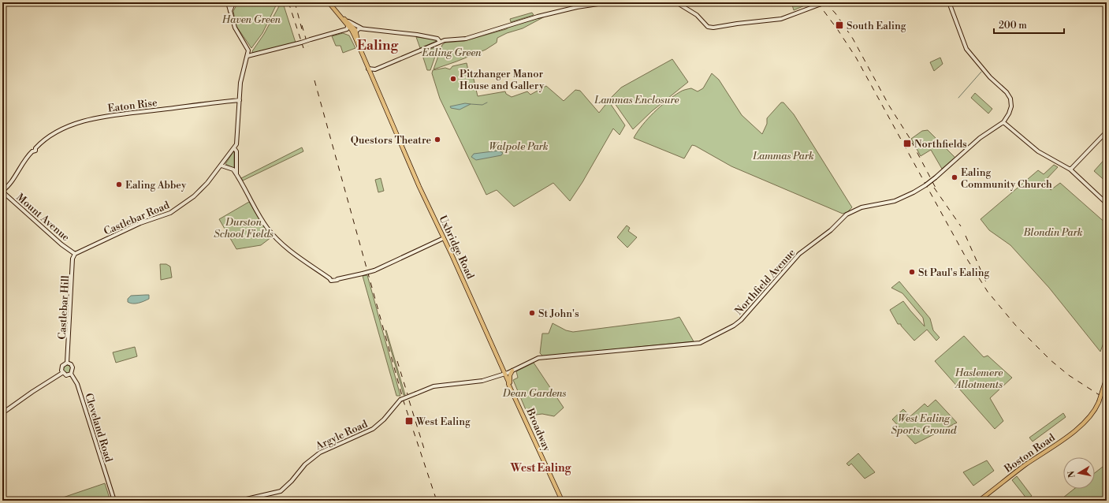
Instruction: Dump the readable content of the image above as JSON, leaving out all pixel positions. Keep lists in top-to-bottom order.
{
  "streets": {
    "main road": [
      "Eaton Rise",
      "Mount Avenue",
      "Castlebar Road",
      "Uxbridge Road",
      "Northfield Avenue",
      "Castlebar Hill",
      "Cleveland Road",
      "Broadway",
      "Argyle Road",
      "Boston Road"
    ]
  },
  "crossings": [
    ["Eaton Rise", "Mount Avenue"],
    ["Eaton Rise", "Castlebar Road"],
    ["Mount Avenue", "Castlebar Road"],
    ["Mount Avenue", "Castlebar Hill"],
    ["Castlebar Road", "Castlebar Hill"],
    ["Uxbridge Road", "Northfield Avenue"],
    ["Uxbridge Road", "Broadway"],
    ["Northfield Avenue", "Broadway"],
    ["Northfield Avenue", "Argyle Road"],
    ["Castlebar Hill", "Cleveland Road"]
  ],
  "districts": ["Ealing", "West Ealing"],
  "parks": [
    "Haven Green",
    "Ealing Green",
    "Lammas Enclosure",
    "Walpole Park",
    "Lammas Park",
    "Durston School Fields",
    "Blondin Park",
    "Haslemere Allotments",
    "Dean Gardens",
    "West Ealing Sports Ground"
  ],
  "places": {
    "transit": ["South Ealing", "Northfields", "West Ealing"],
    "other": [
      "Pitzhanger Manor House and Gallery",
      "Questors Theatre",
      "Ealing Community Church",
      "Ealing Abbey",
      "St Paul's Ealing",
      "St John's"
    ]
  },
  "scale_bar": "200 m",
  "north": "left"
}
